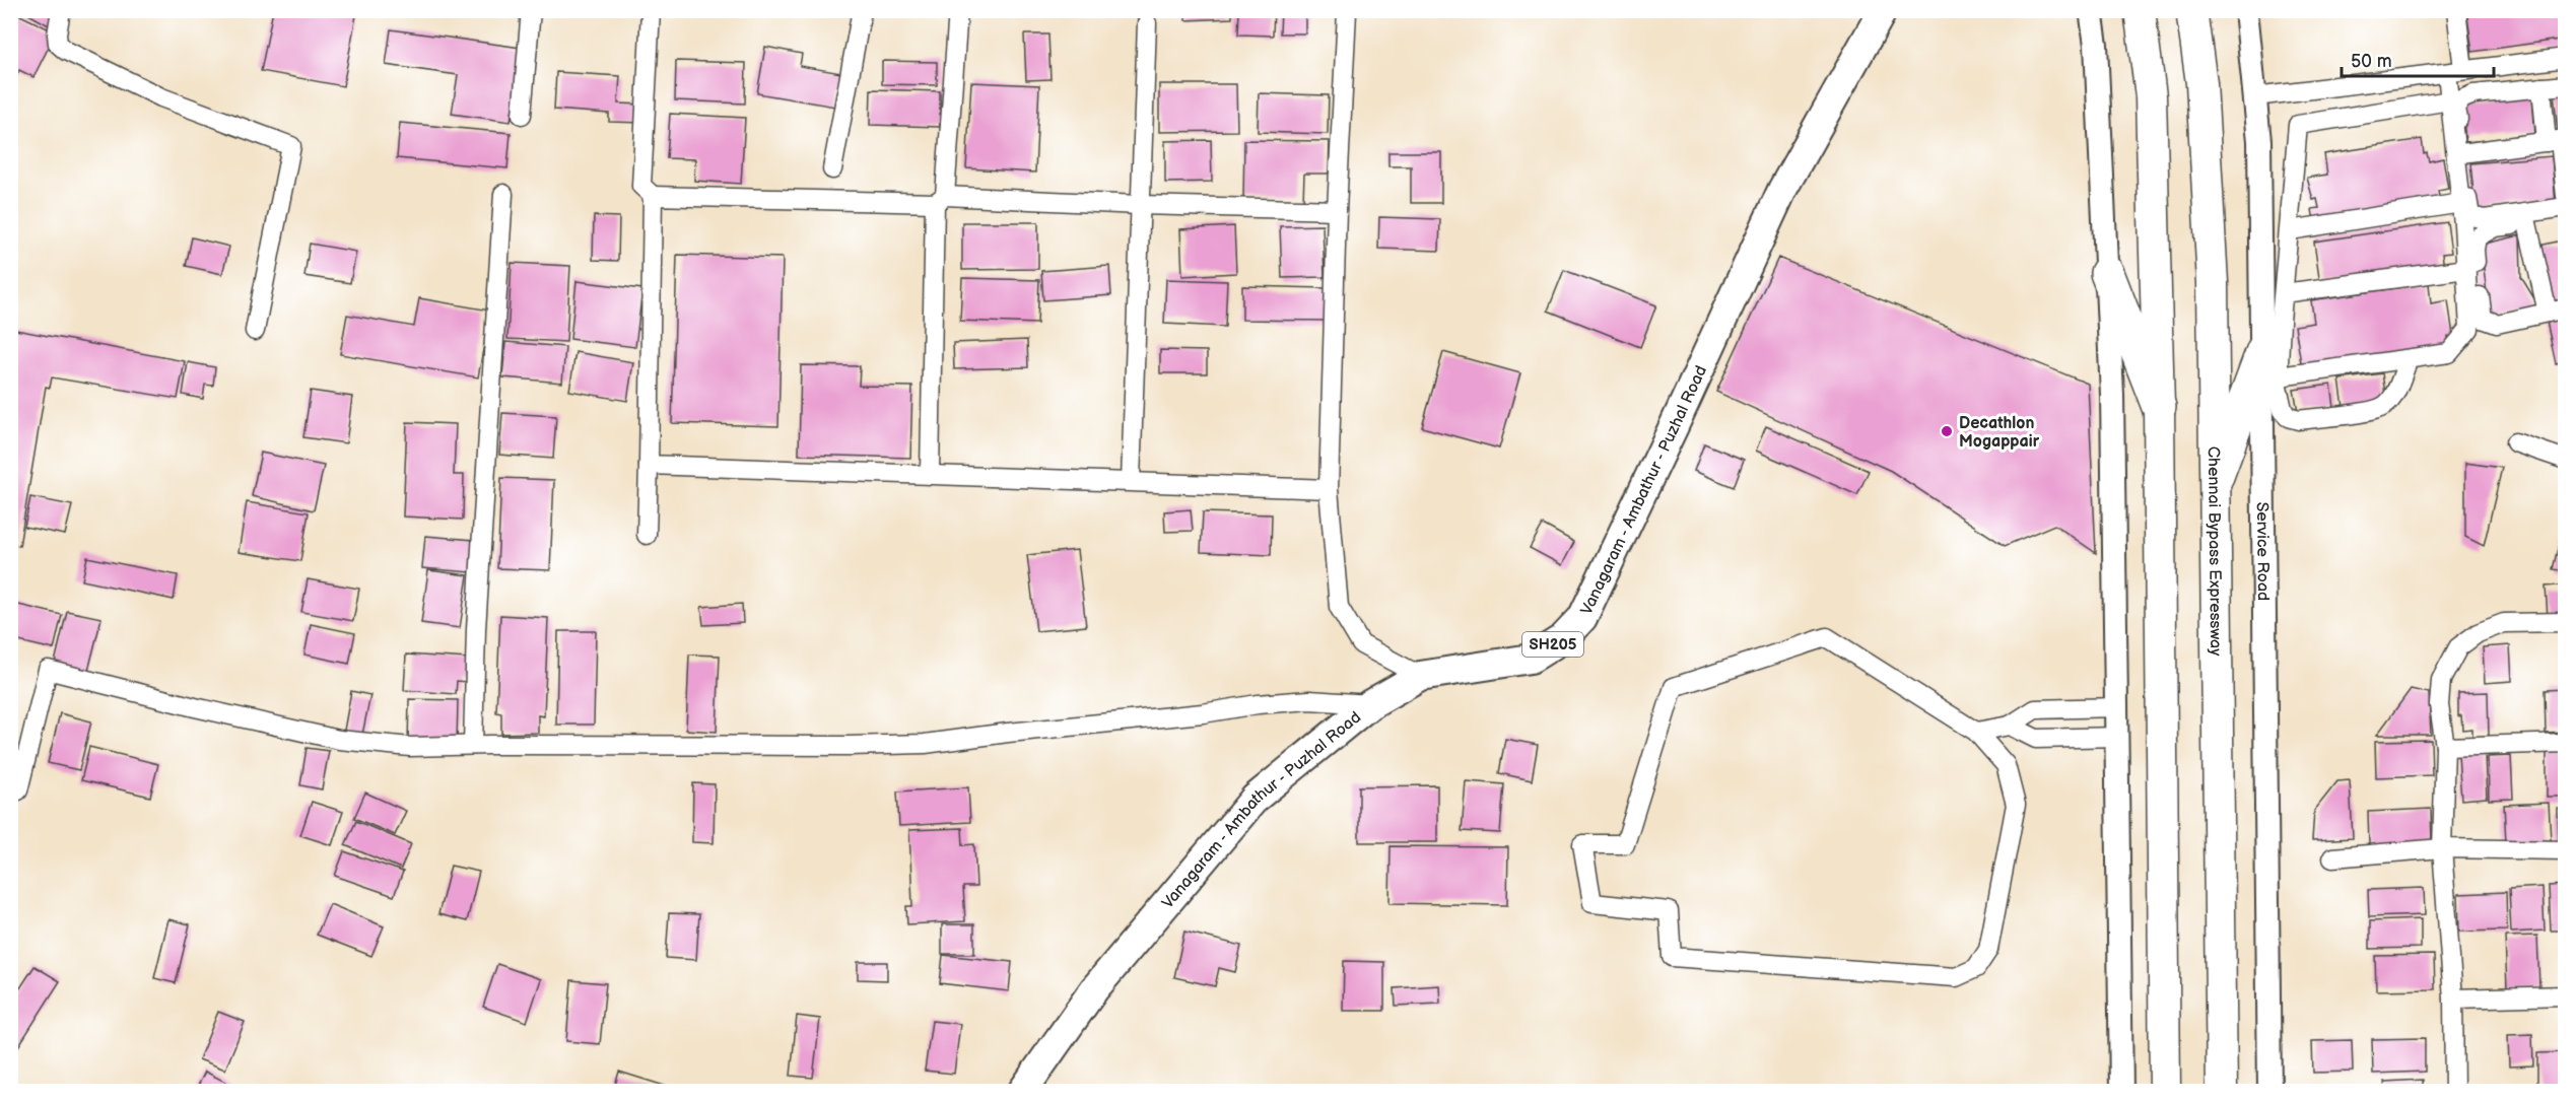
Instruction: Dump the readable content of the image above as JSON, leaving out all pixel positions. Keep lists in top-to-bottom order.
{
  "streets": {
    "highway": ["Chennai Bypass Expressway"],
    "main road": ["Vanagaram - Ambathur - Puzhal Road", "SH205"],
    "street": ["Service Road"]
  },
  "places": ["Decathlon Mogappair"],
  "scale_bar": "50 m"
}
